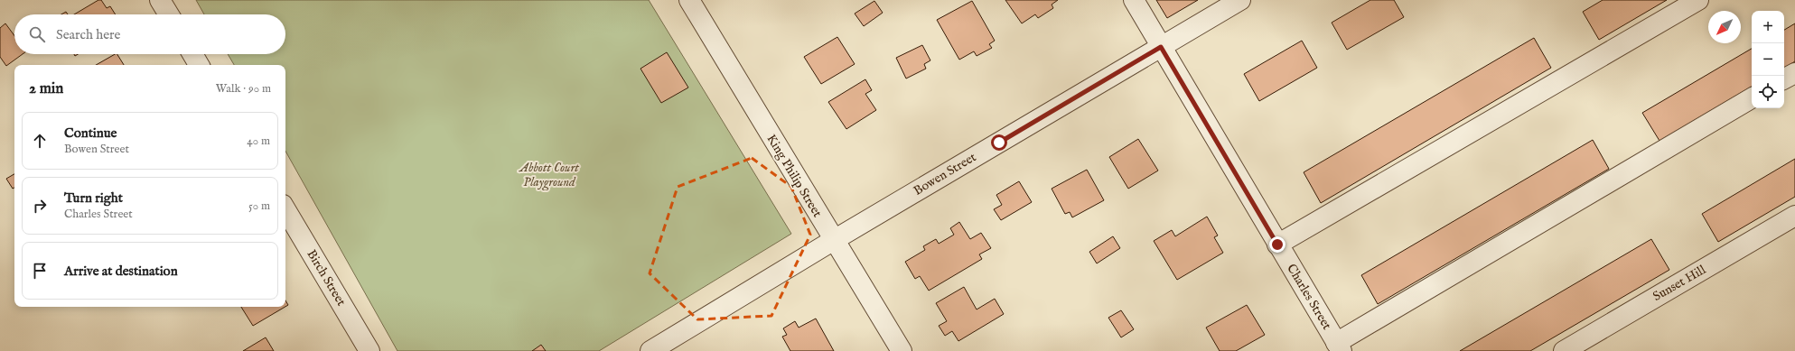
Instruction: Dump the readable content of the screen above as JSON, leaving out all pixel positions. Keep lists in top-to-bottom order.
{
  "streets": {
    "street": [
      "Bowen Street",
      "King Philip Street",
      "Birch Street",
      "Sunset Hill",
      "Charles Street"
    ]
  },
  "crossings": [
    ["Bowen Street", "King Philip Street"],
    ["Bowen Street", "Charles Street"]
  ],
  "parks": ["Abbott Court Playground"],
  "north": "bottom left",
  "page": {
    "map_buttons": ["+", "−"],
    "search": "Search here",
    "heading": ["2 min", "Walk · 90 m"],
    "list": [
      ["Continue", "Bowen Street", "40 m"],
      ["Turn right", "Charles Street", "50 m"],
      "Arrive at destination"
    ]
  }
}
